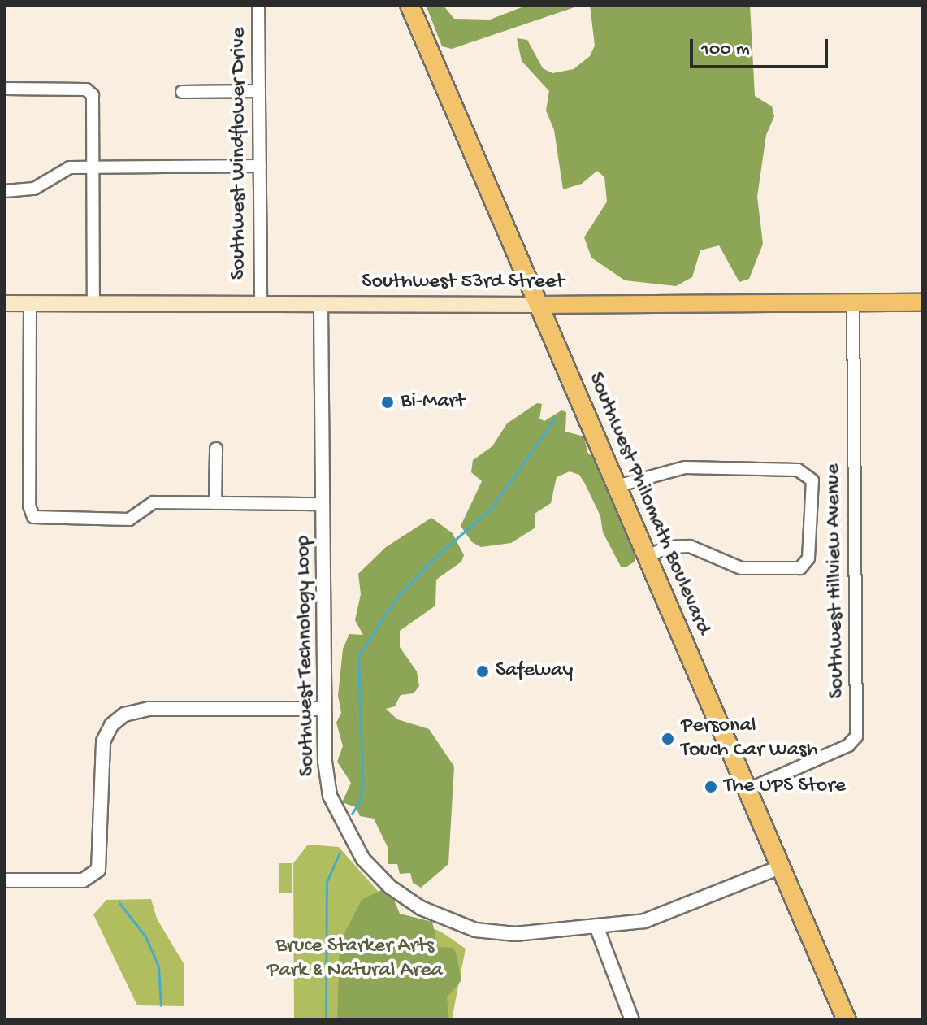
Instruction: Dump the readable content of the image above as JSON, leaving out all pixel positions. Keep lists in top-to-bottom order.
{
  "streets": {
    "highway": ["Southwest Philomath Boulevard"],
    "main road": ["Southwest 53rd Street"],
    "street": ["Southwest Windflower Drive", "Southwest Hillview Avenue", "Southwest Technology Loop"]
  },
  "crossings": [
    ["Southwest Windflower Drive", "Southwest 53rd Street"],
    ["Southwest 53rd Street", "Southwest Philomath Boulevard"],
    ["Southwest 53rd Street", "Southwest Hillview Avenue"],
    ["Southwest 53rd Street", "Southwest Technology Loop"],
    ["Southwest Philomath Boulevard", "Southwest Hillview Avenue"],
    ["Southwest Philomath Boulevard", "Southwest Technology Loop"]
  ],
  "parks": ["Bruce Starker Arts Park & Natural Area"],
  "places": [
    "Bi-Mart",
    "Safeway",
    "Personal Touch Car Wash",
    "The UPS Store"
  ],
  "scale_bar": "100 m"
}
